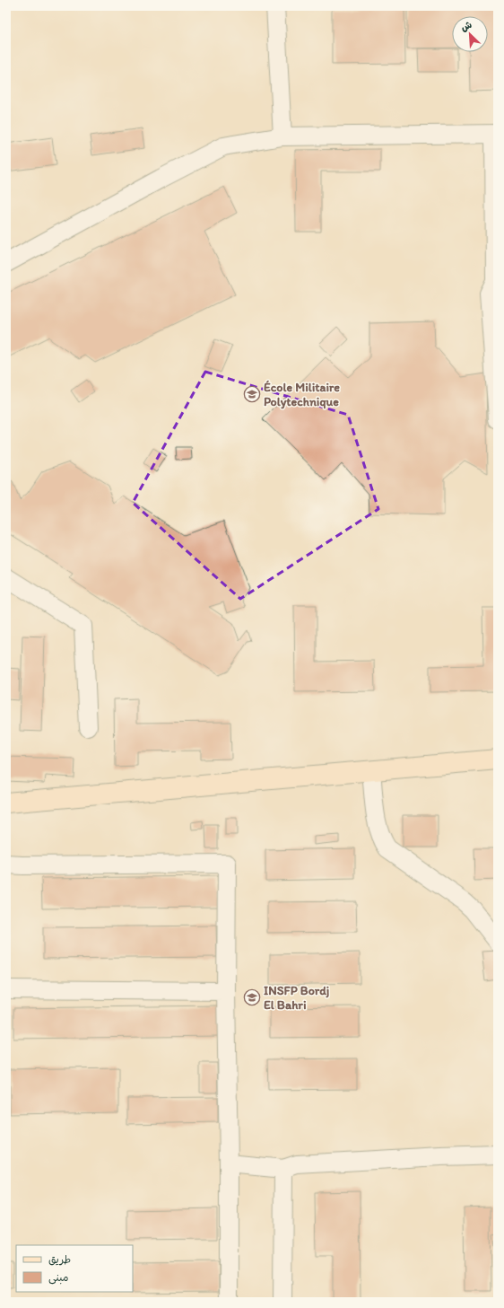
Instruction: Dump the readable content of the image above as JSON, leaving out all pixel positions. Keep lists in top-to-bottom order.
{
  "places": {
    "school or university": ["École Militaire Polytechnique", "INSFP Bordj El Bahri"]
  },
  "legend": ["طريق", "مبنى"],
  "north": "top left"
}
